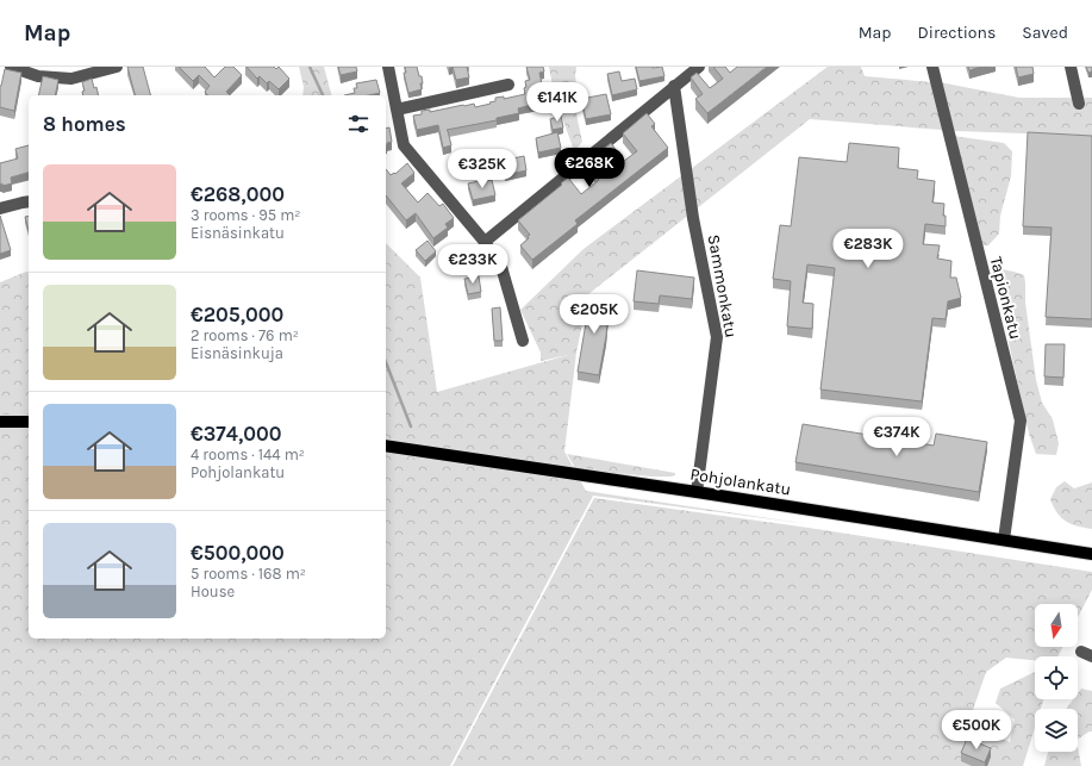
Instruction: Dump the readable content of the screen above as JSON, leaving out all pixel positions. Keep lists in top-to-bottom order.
{
  "streets": {
    "main road": ["Pohjolankatu"],
    "street": ["Sammonkatu", "Tapionkatu"]
  },
  "crossings": [
    ["Sammonkatu", "Pohjolankatu"],
    ["Tapionkatu", "Pohjolankatu"]
  ],
  "north": "bottom",
  "page": {
    "header": "Map",
    "nav": ["Map", "Directions", "Saved"],
    "price": [
      "€141K",
      "€268K",
      "€325K",
      "€283K",
      "€233K",
      "€205K",
      "€374K",
      "€500K"
    ],
    "heading": "8 homes",
    "list": [
      {
        "name": "€268,000",
        "note": "3 rooms · 95 m² · Eisnäsinkatu"
      },
      {
        "name": "€205,000",
        "note": "2 rooms · 76 m² · Eisnäsinkuja"
      },
      {
        "name": "€374,000",
        "note": "4 rooms · 144 m² · Pohjolankatu"
      },
      {
        "name": "€500,000",
        "note": "5 rooms · 168 m² · House"
      }
    ]
  }
}
